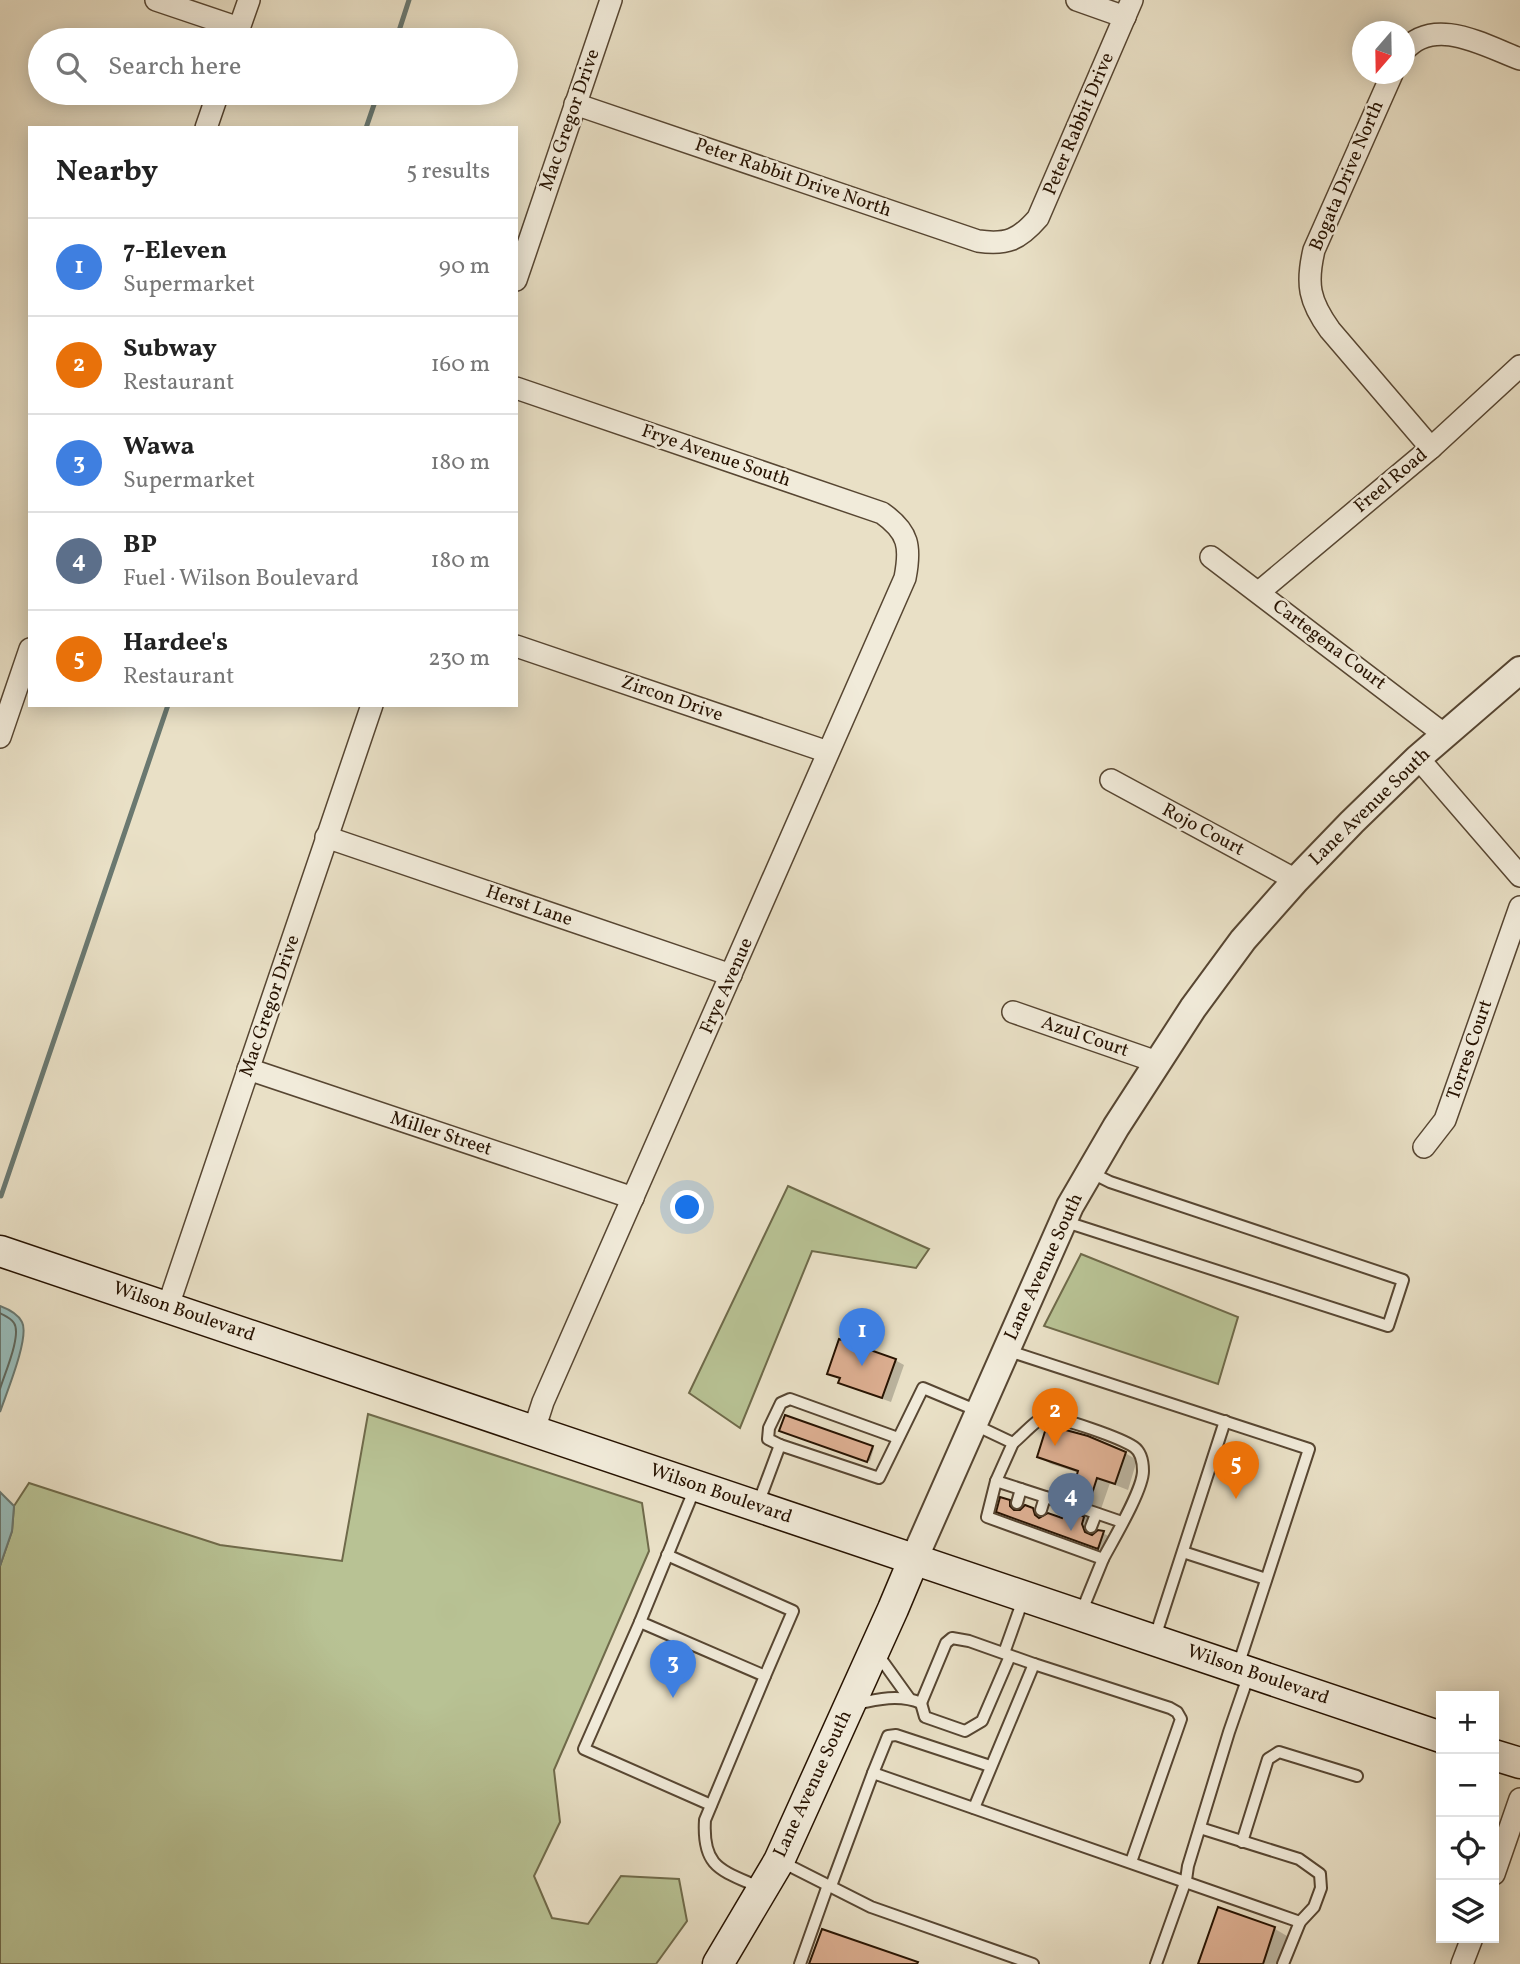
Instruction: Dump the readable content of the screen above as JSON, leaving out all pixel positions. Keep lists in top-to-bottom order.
{
  "streets": {
    "main road": ["Lane Avenue South", "Wilson Boulevard"],
    "street": [
      "Mac Gregor Drive",
      "Peter Rabbit Drive",
      "Bogata Drive North",
      "Peter Rabbit Drive North",
      "Frye Avenue South",
      "Freel Road",
      "Cartegena Court",
      "Zircon Drive",
      "Rojo Court",
      "Herst Lane",
      "Frye Avenue",
      "Azul Court",
      "Torres Court",
      "Miller Street"
    ]
  },
  "crossings": [
    ["Mac Gregor Drive", "Peter Rabbit Drive North"],
    ["Mac Gregor Drive", "Herst Lane"],
    ["Mac Gregor Drive", "Miller Street"],
    ["Mac Gregor Drive", "Wilson Boulevard"],
    ["Peter Rabbit Drive", "Peter Rabbit Drive North"],
    ["Bogata Drive North", "Freel Road"],
    ["Frye Avenue South", "Frye Avenue"],
    ["Freel Road", "Cartegena Court"],
    ["Cartegena Court", "Lane Avenue South"],
    ["Zircon Drive", "Frye Avenue"],
    ["Lane Avenue South", "Rojo Court"],
    ["Lane Avenue South", "Azul Court"],
    ["Lane Avenue South", "Wilson Boulevard"],
    ["Herst Lane", "Frye Avenue"],
    ["Frye Avenue", "Miller Street"],
    ["Frye Avenue", "Wilson Boulevard"]
  ],
  "north": "bottom",
  "page": {
    "search": "Search here",
    "heading": ["Nearby", "5 results"],
    "list": [
      {
        "mark": "1",
        "name": "7-Eleven",
        "note": "Supermarket",
        "value": "90 m"
      },
      {
        "mark": "2",
        "name": "Subway",
        "note": "Restaurant",
        "value": "160 m"
      },
      {
        "mark": "3",
        "name": "Wawa",
        "note": "Supermarket",
        "value": "180 m"
      },
      {
        "mark": "4",
        "name": "BP",
        "note": "Fuel · Wilson Boulevard",
        "value": "180 m"
      },
      {
        "mark": "5",
        "name": "Hardee's",
        "note": "Restaurant",
        "value": "230 m"
      }
    ],
    "pins": [
      "1",
      "2",
      "5",
      "4",
      "3"
    ],
    "map_buttons": ["+", "−"]
  }
}
